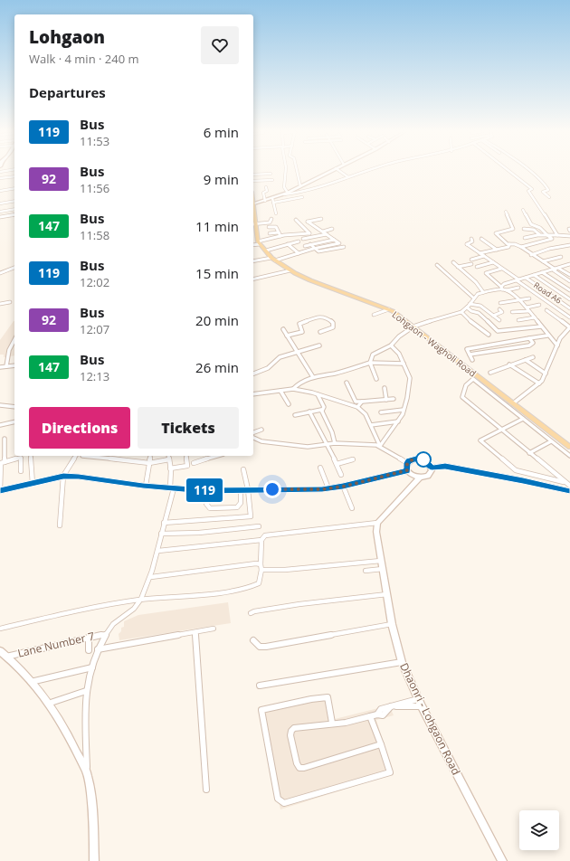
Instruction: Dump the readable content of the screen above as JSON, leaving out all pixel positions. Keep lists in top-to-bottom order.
{
  "streets": {
    "main road": ["Lohgaon - Wagholi Road"],
    "street": ["Road A6", "Lane Number 7", "Dhaonri - Lohgaon Road"]
  },
  "lines": ["bus line 119"],
  "page": {
    "on_map": "119",
    "heading": [
      ["Lohgaon", "Walk · 4 min · 240 m"],
      "Departures"
    ],
    "list": [
      {
        "mark": "119",
        "name": "Bus",
        "note": "11:53",
        "value": "6 min"
      },
      {
        "mark": "92",
        "name": "Bus",
        "note": "11:56",
        "value": "9 min"
      },
      {
        "mark": "147",
        "name": "Bus",
        "note": "11:58",
        "value": "11 min"
      },
      {
        "mark": "119",
        "name": "Bus",
        "note": "12:02",
        "value": "15 min"
      },
      {
        "mark": "92",
        "name": "Bus",
        "note": "12:07",
        "value": "20 min"
      },
      {
        "mark": "147",
        "name": "Bus",
        "note": "12:13",
        "value": "26 min"
      }
    ],
    "buttons": ["Directions", "Tickets"]
  }
}
